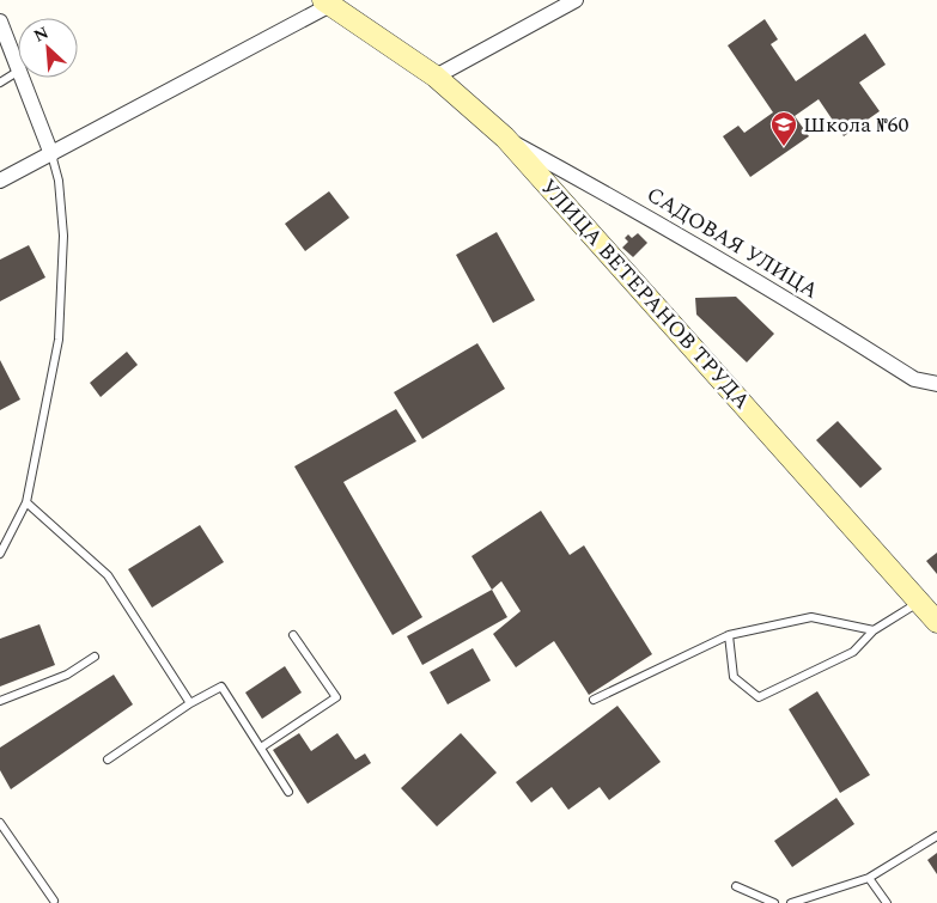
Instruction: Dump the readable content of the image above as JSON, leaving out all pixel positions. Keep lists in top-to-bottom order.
{
  "streets": {
    "street": ["САДОВАЯ УЛИЦА", "УЛИЦА ВЕТЕРАНОВ ТРУДА"]
  },
  "crossings": [
    ["САДОВАЯ УЛИЦА", "УЛИЦА ВЕТЕРАНОВ ТРУДА"]
  ],
  "places": {
    "school or university": ["Школа №60"]
  },
  "north": "top left"
}
